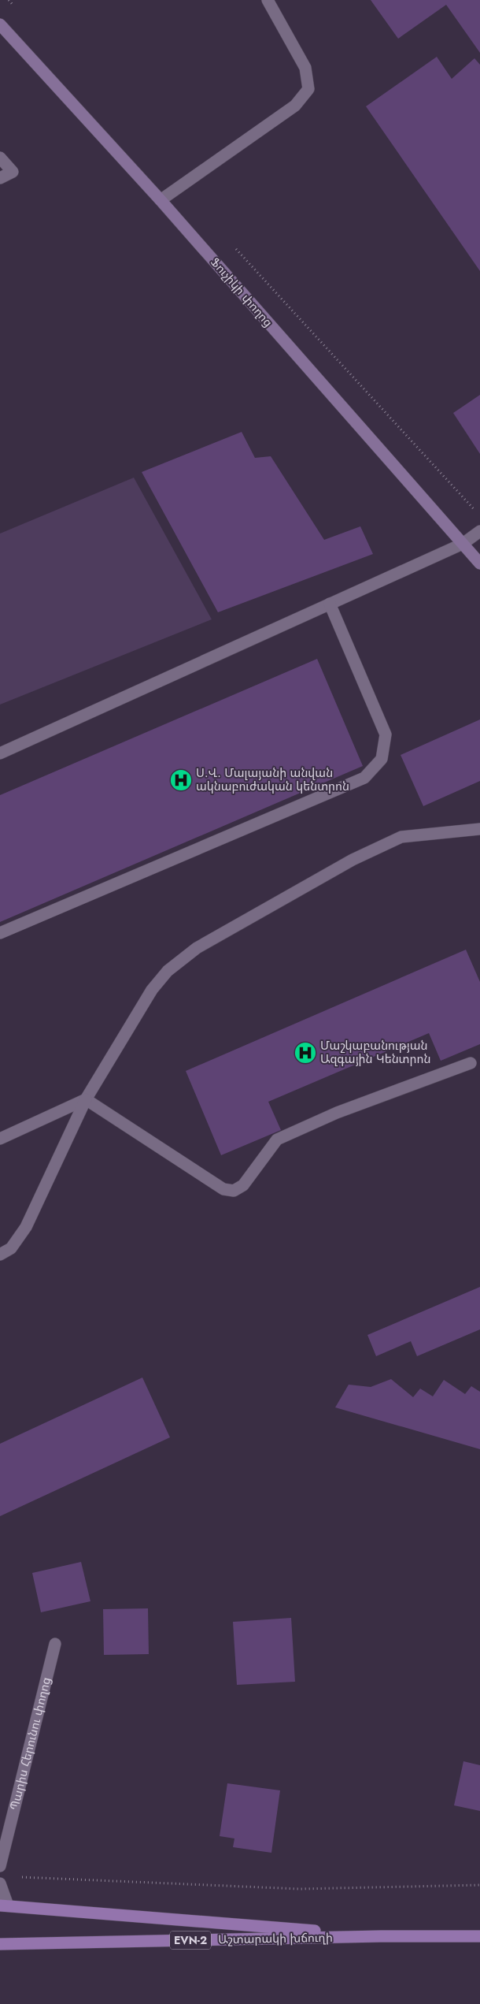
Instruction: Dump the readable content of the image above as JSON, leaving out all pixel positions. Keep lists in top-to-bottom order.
{
  "streets": {
    "main road": ["Աշտարակի խճուղի", "EVN-2"],
    "street": ["Ֆուչիկի փողոց", "Պարիս Հերունու փողոց"]
  },
  "places": {
    "hospital": ["Ս.Վ. Մալայանի անվան ակնաբուժական կենտրոն", "Մաշկաբանության Ազգային Կենտրոն"]
  }
}
